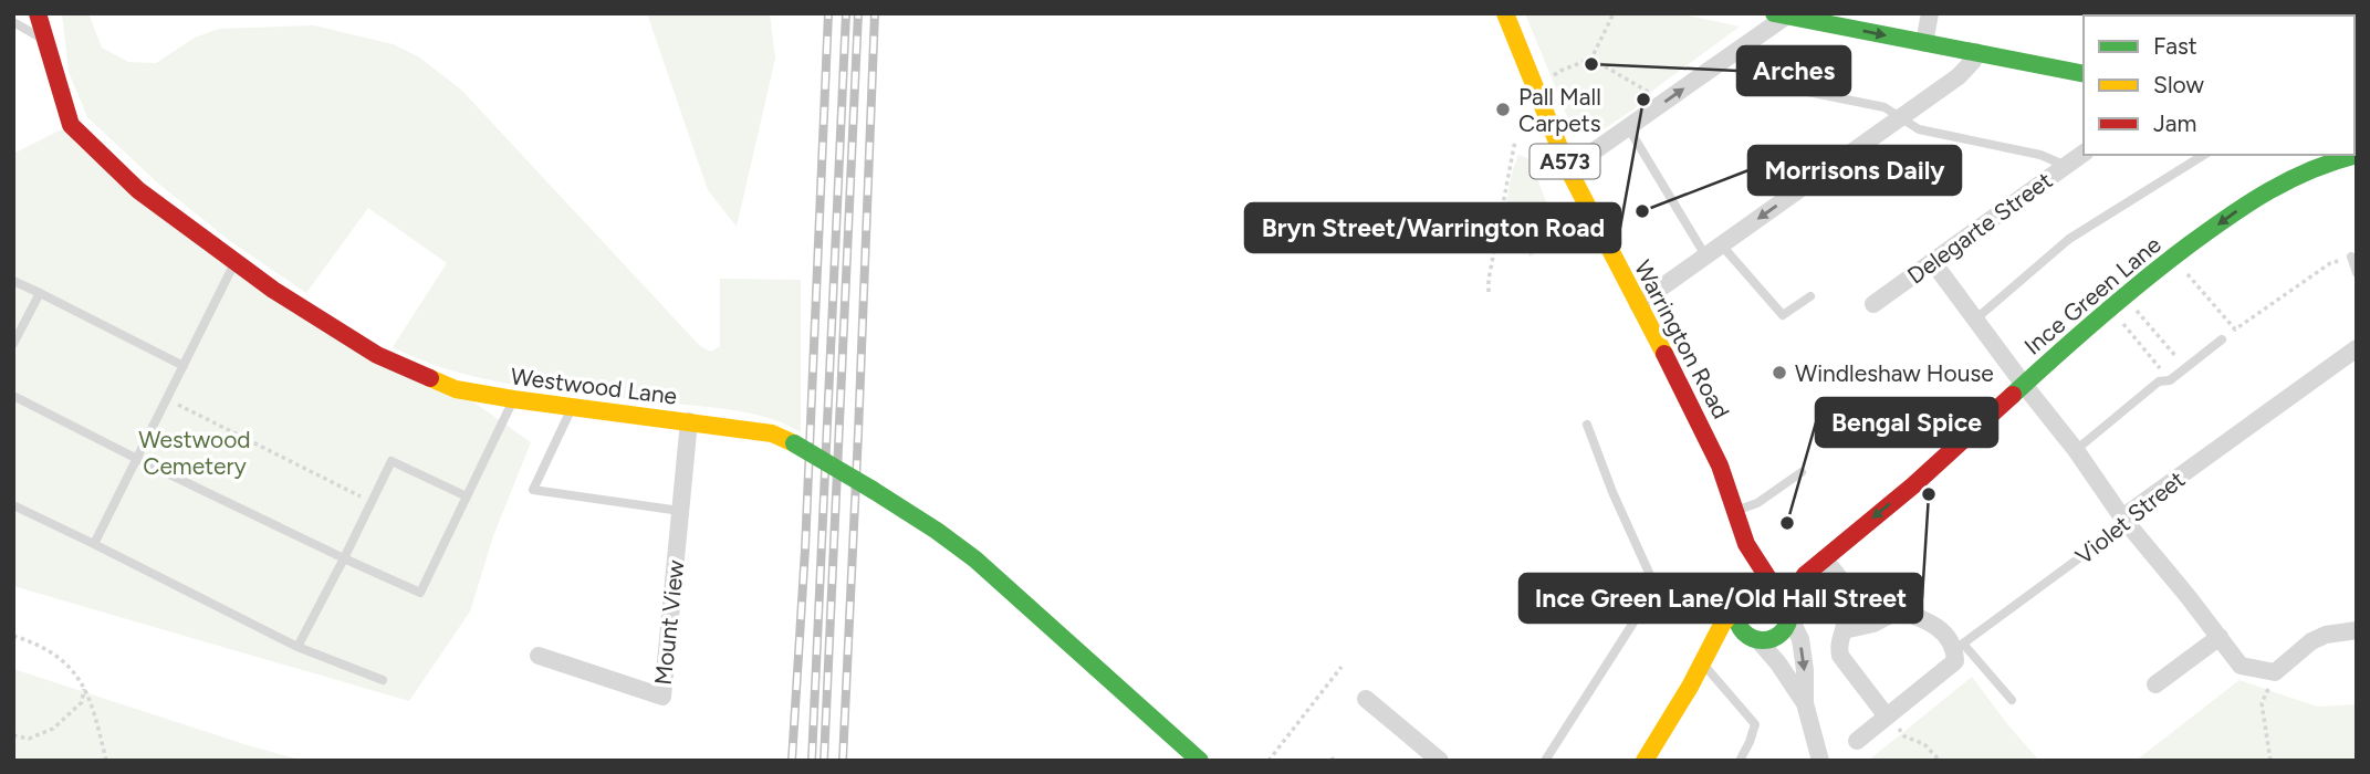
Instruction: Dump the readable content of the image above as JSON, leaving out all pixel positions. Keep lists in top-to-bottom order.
{
  "streets": {
    "street": [
      "A573",
      "Delegarte Street",
      "Ince Green Lane",
      "Warrington Road",
      "Westwood Lane",
      "Violet Street",
      "Mount View"
    ]
  },
  "crossings": [
    ["A573", "Ince Green Lane"],
    ["A573", "Warrington Road"],
    ["Ince Green Lane", "Warrington Road"],
    ["Westwood Lane", "Mount View"]
  ],
  "one_way": ["Ince Green Lane"],
  "parks": ["Westwood Cemetery"],
  "places": [
    "Arches",
    "Bryn Street/Warrington Road",
    "Pall Mall Carpets",
    "Morrisons Daily",
    "Windleshaw House",
    "Ince Green Lane/Old Hall Street",
    "Bengal Spice"
  ],
  "legend": ["Fast", "Slow", "Jam"]
}
